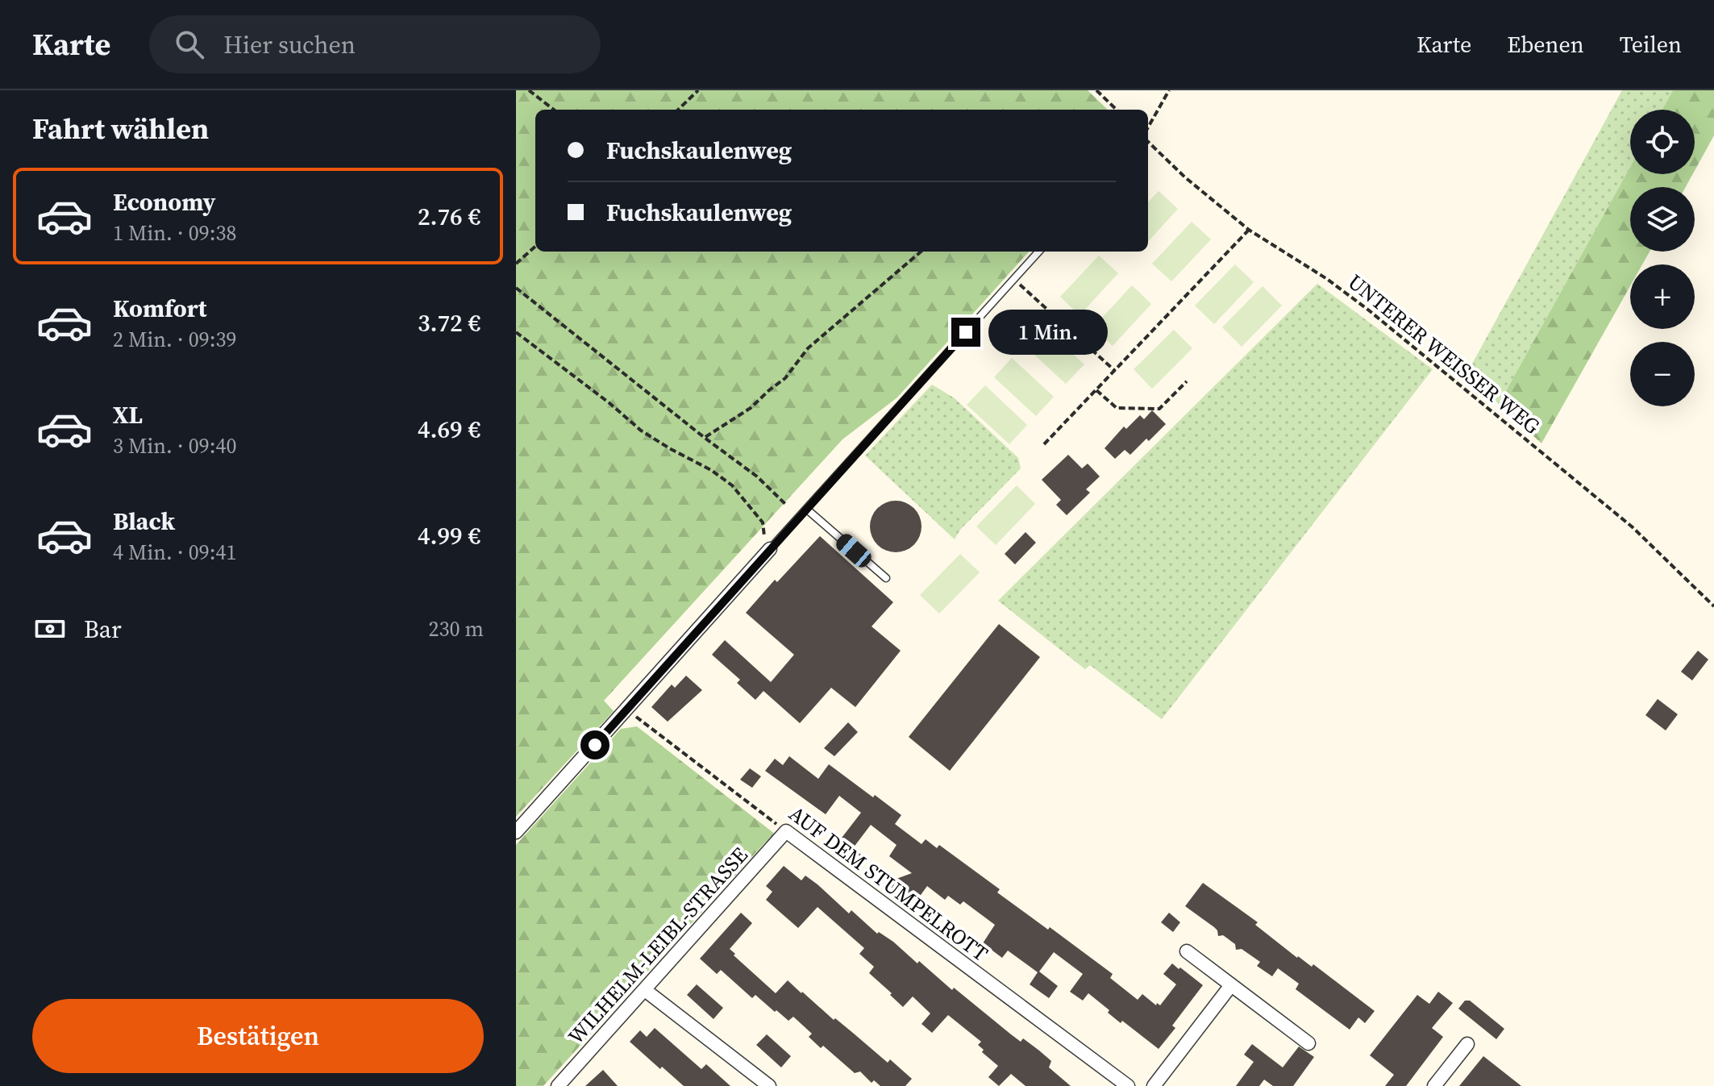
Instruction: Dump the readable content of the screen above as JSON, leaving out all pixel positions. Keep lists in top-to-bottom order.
{
  "streets": {
    "street": ["AUF DEM STUMPELROTT", "WILHELM-LEIBL-STRASSE"],
    "path": ["UNTERER WEISSER WEG"]
  },
  "crossings": [
    ["AUF DEM STUMPELROTT", "WILHELM-LEIBL-STRASSE"]
  ],
  "page": {
    "header": "Karte",
    "search": "Hier suchen",
    "nav": ["Karte", "Ebenen", "Teilen"],
    "heading": "Fahrt wählen",
    "map_buttons": ["+", "−"],
    "banner": ["Fuchskaulenweg", "Fuchskaulenweg"],
    "list": [
      {
        "name": "Economy",
        "note": "1 Min. · 09:38",
        "value": "2.76 €"
      },
      {
        "name": "Komfort",
        "note": "2 Min. · 09:39",
        "value": "3.72 €"
      },
      {
        "name": "XL",
        "note": "3 Min. · 09:40",
        "value": "4.69 €"
      },
      {
        "name": "Black",
        "note": "4 Min. · 09:41",
        "value": "4.99 €"
      }
    ],
    "bubble": "1 Min.",
    "pay": ["Bar", "230 m"],
    "buttons": "Bestätigen"
  }
}
